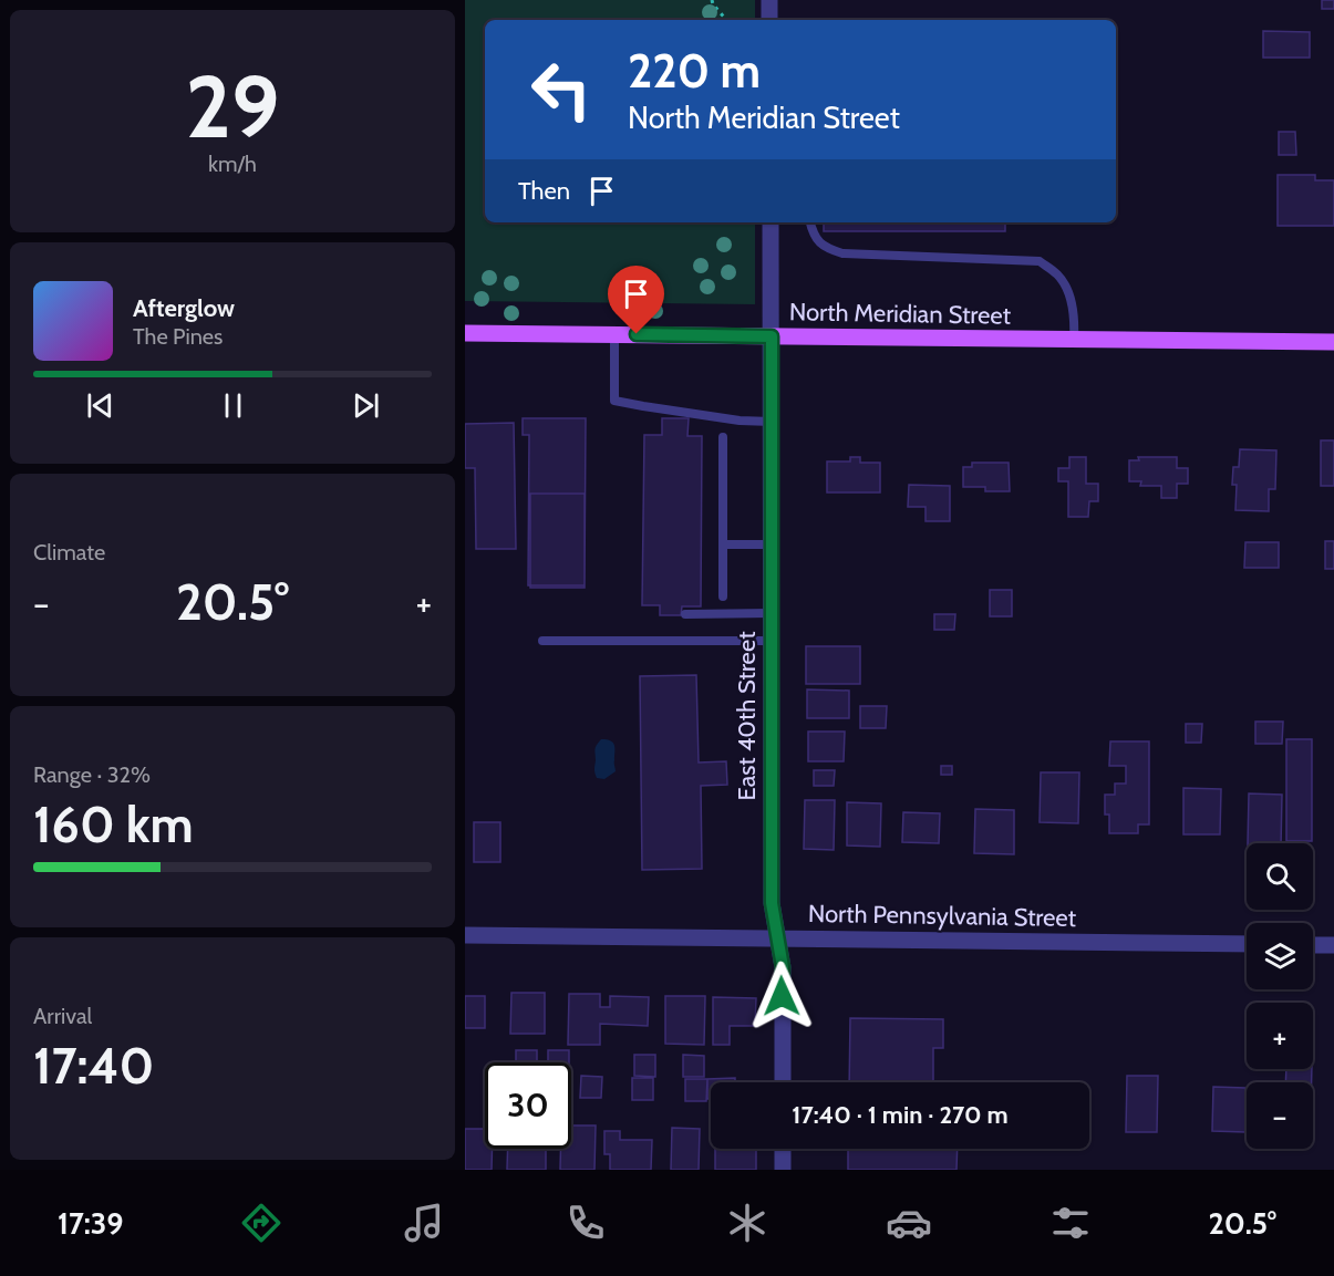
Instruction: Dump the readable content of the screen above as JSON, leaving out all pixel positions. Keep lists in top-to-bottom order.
{
  "streets": {
    "main road": ["North Meridian Street"],
    "street": ["East 40th Street", "North Pennsylvania Street"]
  },
  "crossings": [
    ["North Meridian Street", "East 40th Street"],
    ["East 40th Street", "North Pennsylvania Street"]
  ],
  "page": {
    "tile": [
      ["29", "km/h"],
      "Climate",
      ["Range · 32%", "160 km"],
      ["Arrival", "17:40"]
    ],
    "turn": ["220 m", "North Meridian Street"],
    "then": "Then",
    "song": ["Afterglow", "The Pines"],
    "heat": ["−", "20.5°", "+"],
    "map_buttons": ["+", "−"],
    "limit": "30",
    "trip": "17:40 · 1 min · 270 m",
    "tabs": ["17:39", "20.5°"]
  }
}
